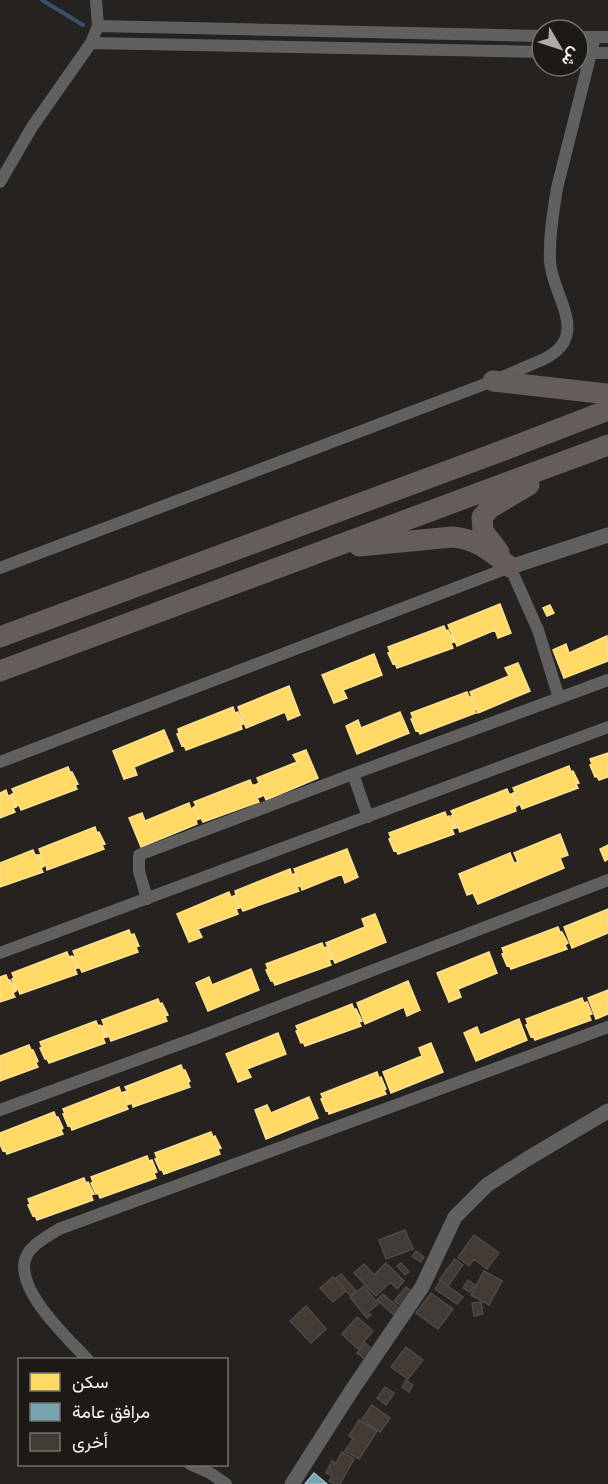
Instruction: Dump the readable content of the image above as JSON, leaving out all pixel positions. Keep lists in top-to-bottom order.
{
  "legend": ["سكن", "مرافق عامة", "أخرى"],
  "north": "bottom right"
}
